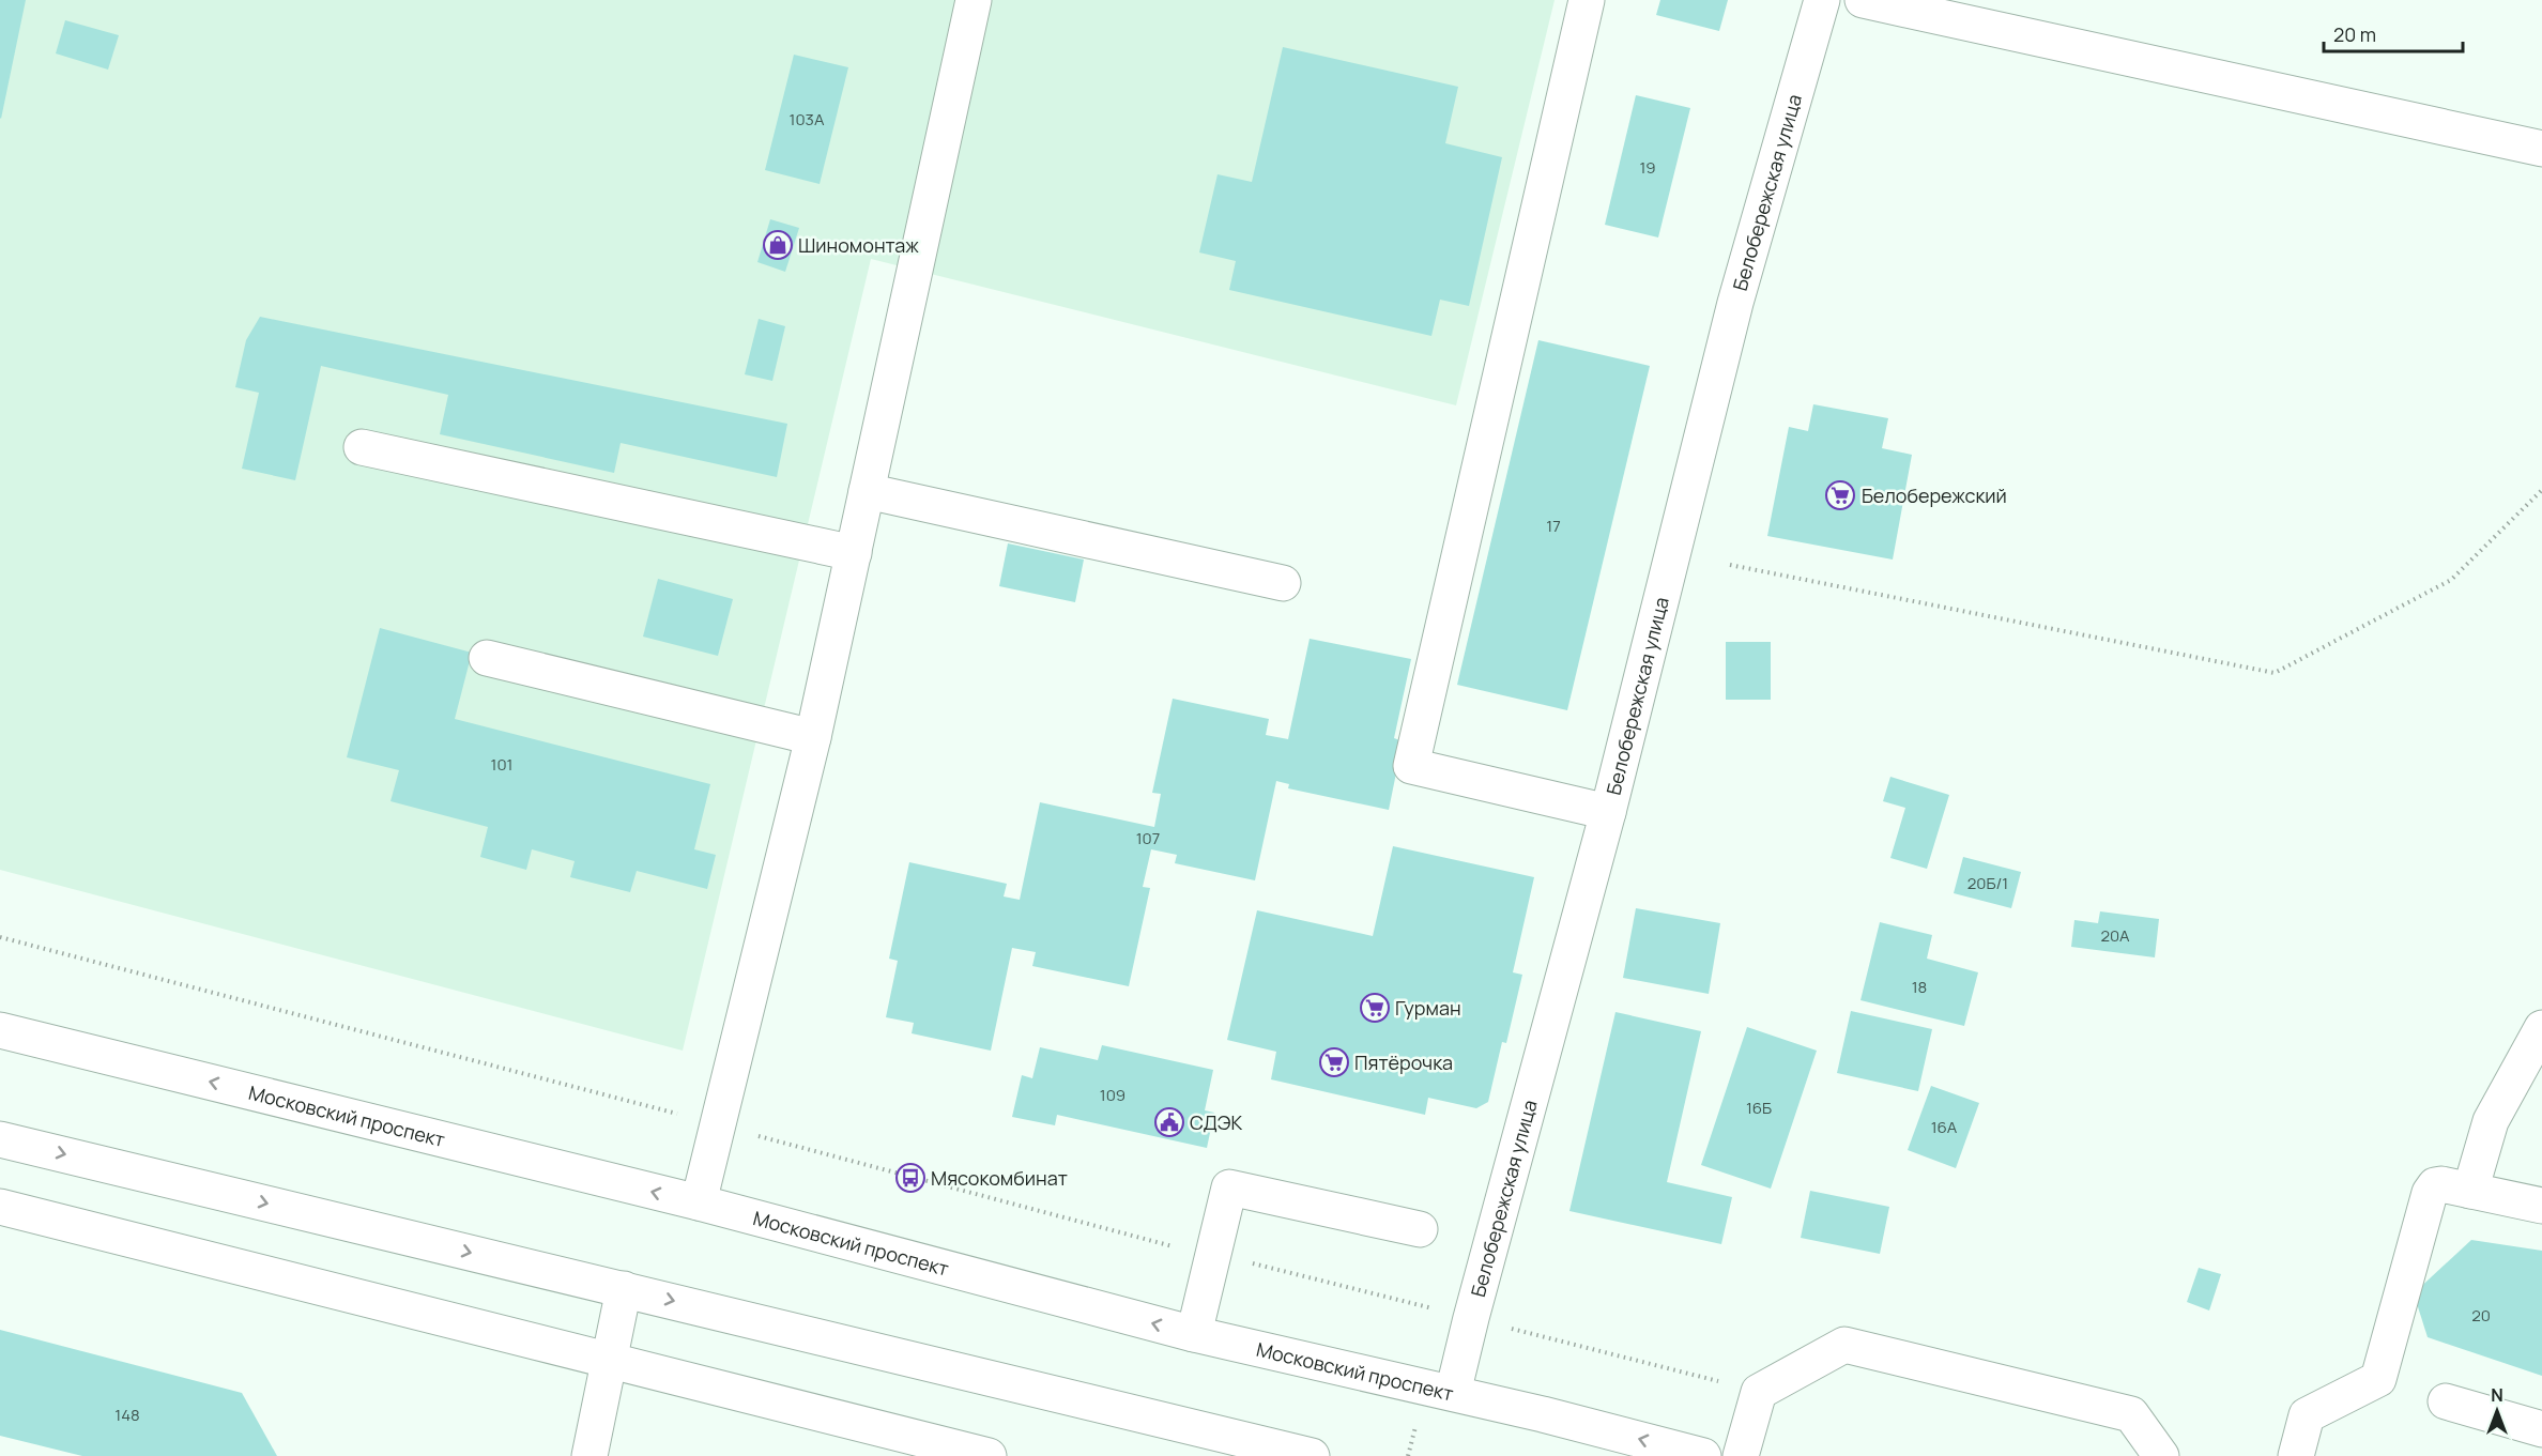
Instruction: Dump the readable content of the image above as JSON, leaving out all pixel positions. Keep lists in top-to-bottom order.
{
  "streets": {
    "main road": ["Белобережская улица", "Московский проспект"]
  },
  "crossings": [
    ["Белобережская улица", "Московский проспект"]
  ],
  "places": {
    "shop": ["Шиномонтаж"],
    "supermarket": ["Белобережский", "Гурман", "Пятёрочка"],
    "public building": ["СДЭК"],
    "bus stop": ["Мясокомбинат"]
  },
  "house_numbers": [
    "103А",
    "19",
    "17",
    "101",
    "107",
    "20Б/1",
    "20А",
    "18",
    "109",
    "16Б",
    "16А",
    "20",
    "148"
  ],
  "scale_bar": "20 m",
  "north": "top"
}
